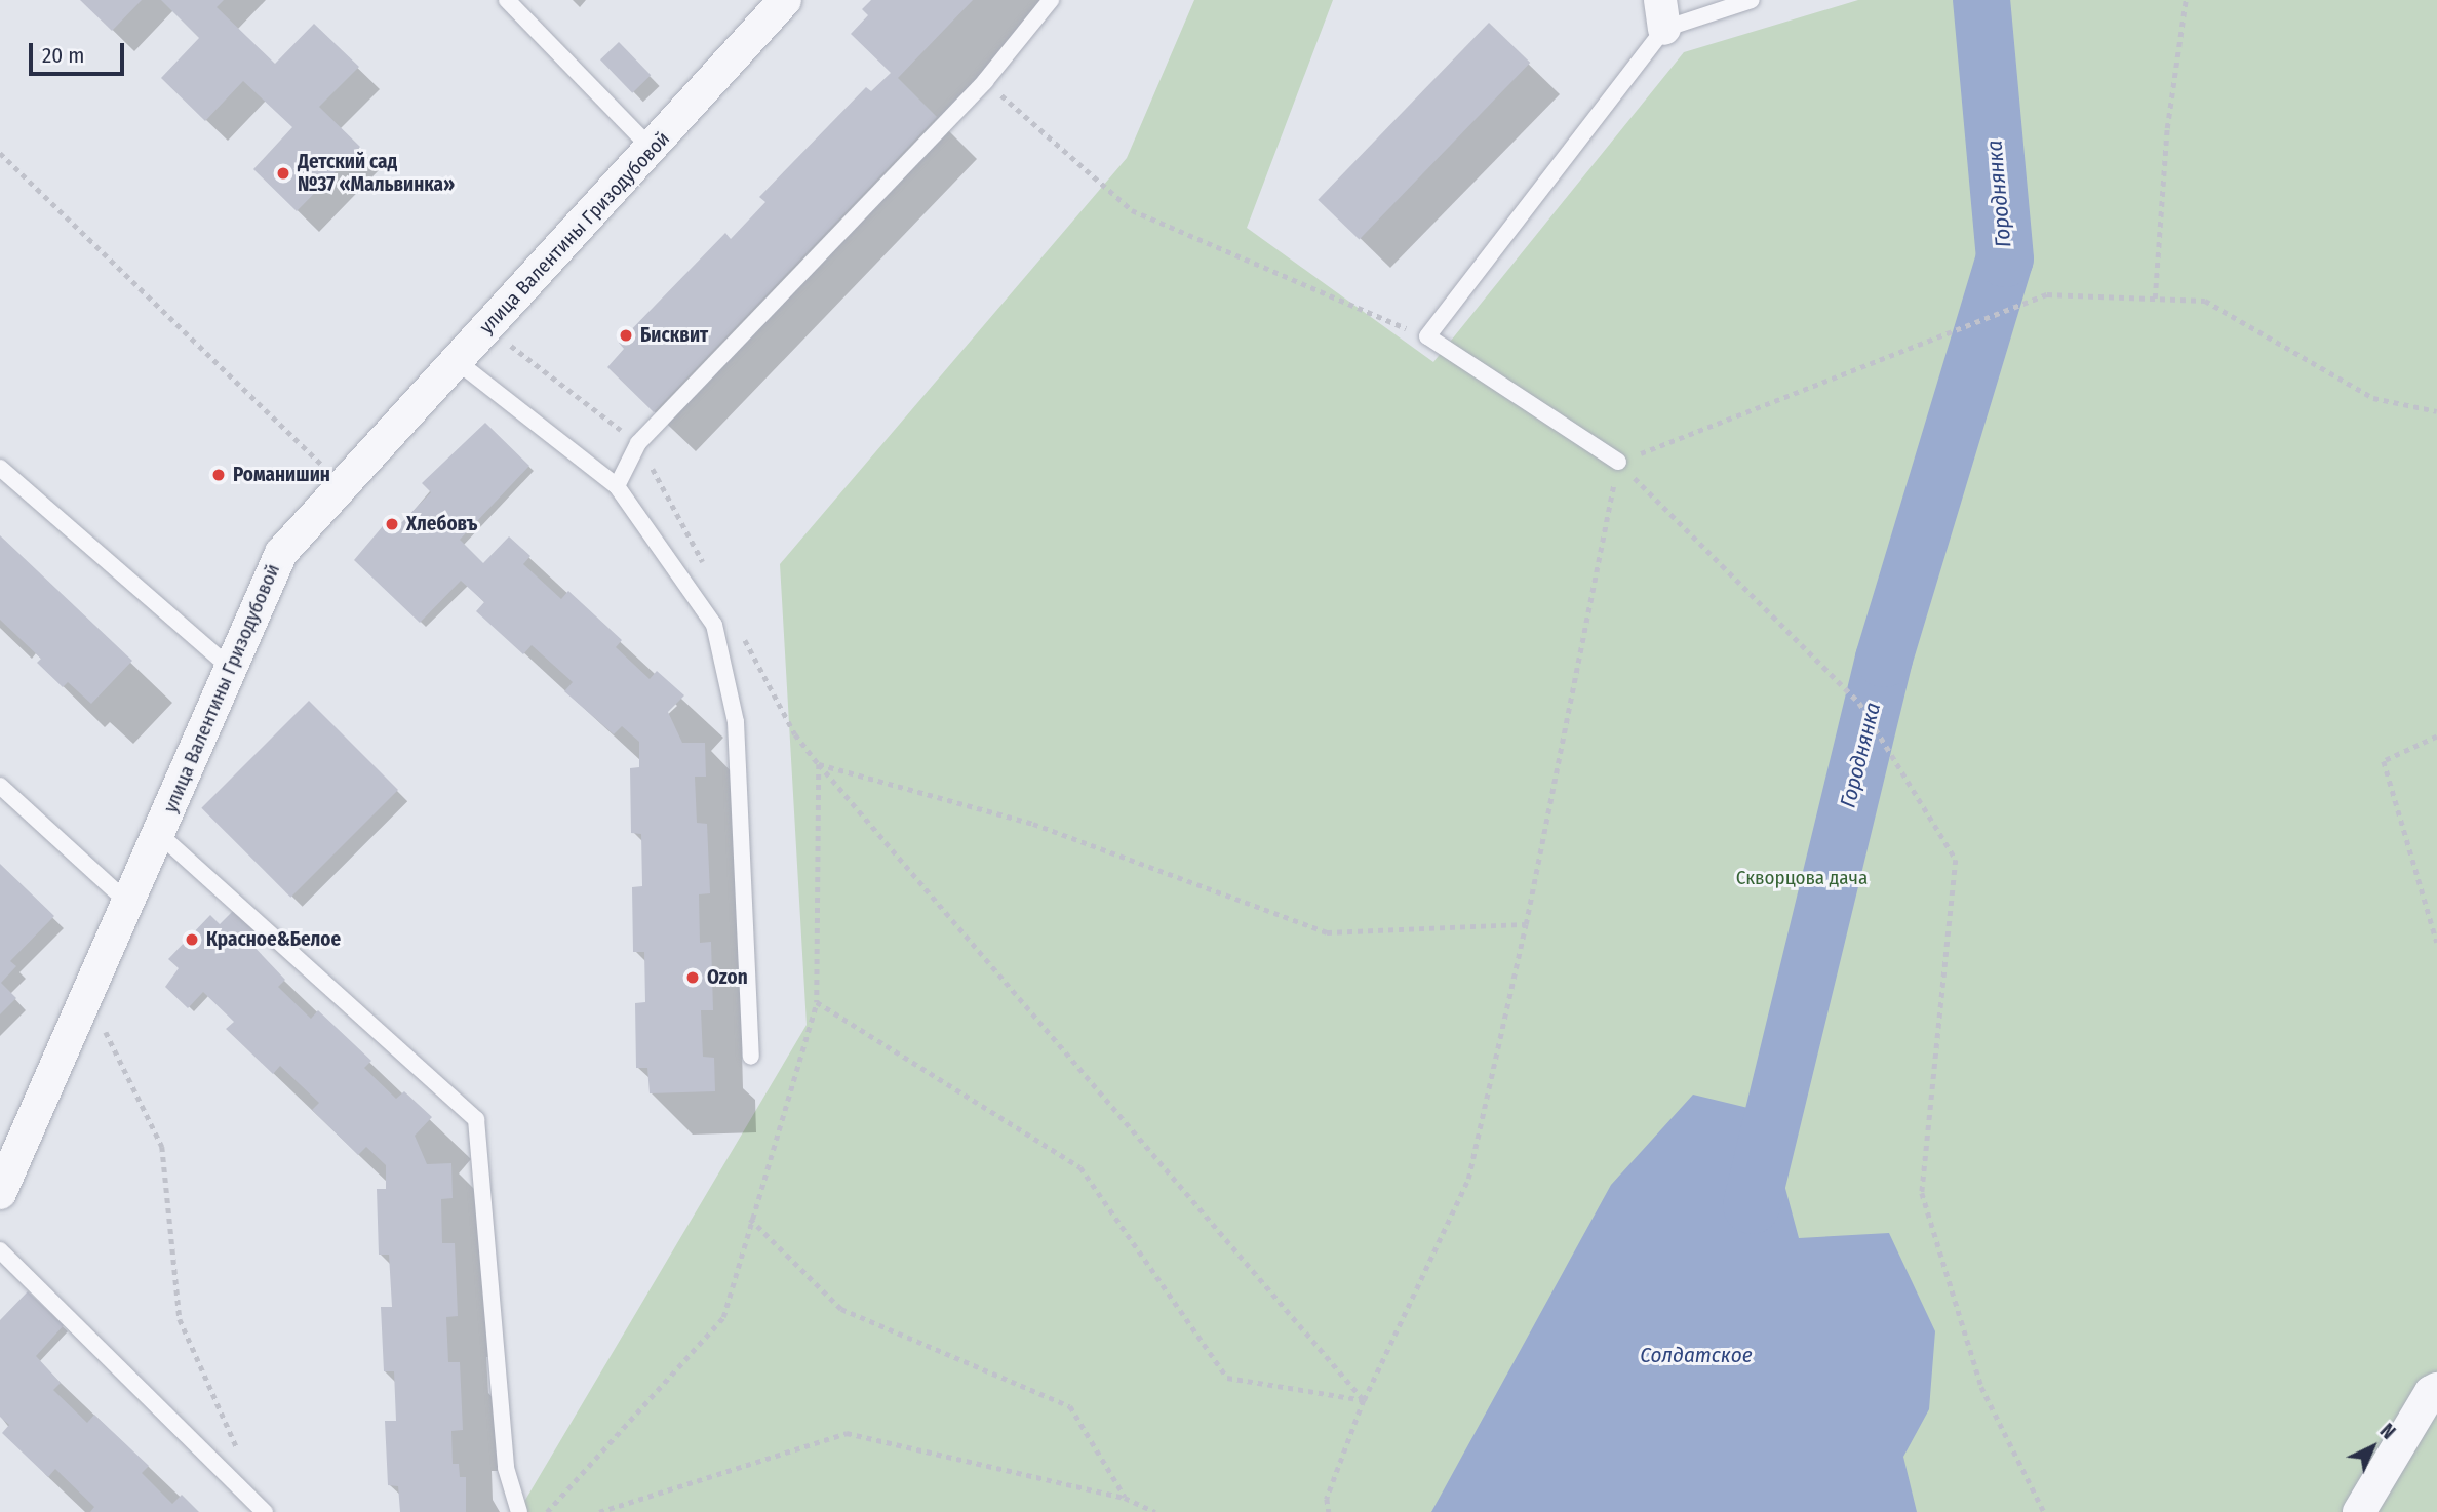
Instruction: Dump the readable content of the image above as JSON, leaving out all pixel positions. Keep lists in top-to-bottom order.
{
  "streets": {
    "street": ["улица Валентины Гризодубовой"]
  },
  "water": ["Городнянка", "Солдатское"],
  "parks": ["Скворцова дача"],
  "places": [
    "Детский сад №37 «Мальвинка»",
    "Бисквит",
    "Романишин",
    "Хлебовъ",
    "Красное&Белое",
    "Ozon"
  ],
  "scale_bar": "20 m",
  "north": "top right"
}
